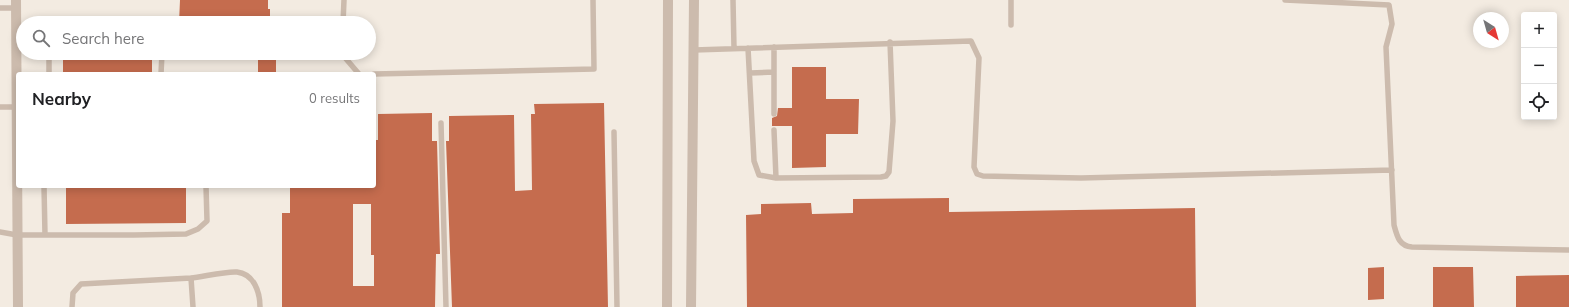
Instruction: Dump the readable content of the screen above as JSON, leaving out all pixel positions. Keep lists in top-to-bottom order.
{
  "north": "bottom right",
  "page": {
    "map_buttons": ["+", "−"],
    "search": "Search here",
    "heading": ["Nearby", "0 results"]
  }
}
